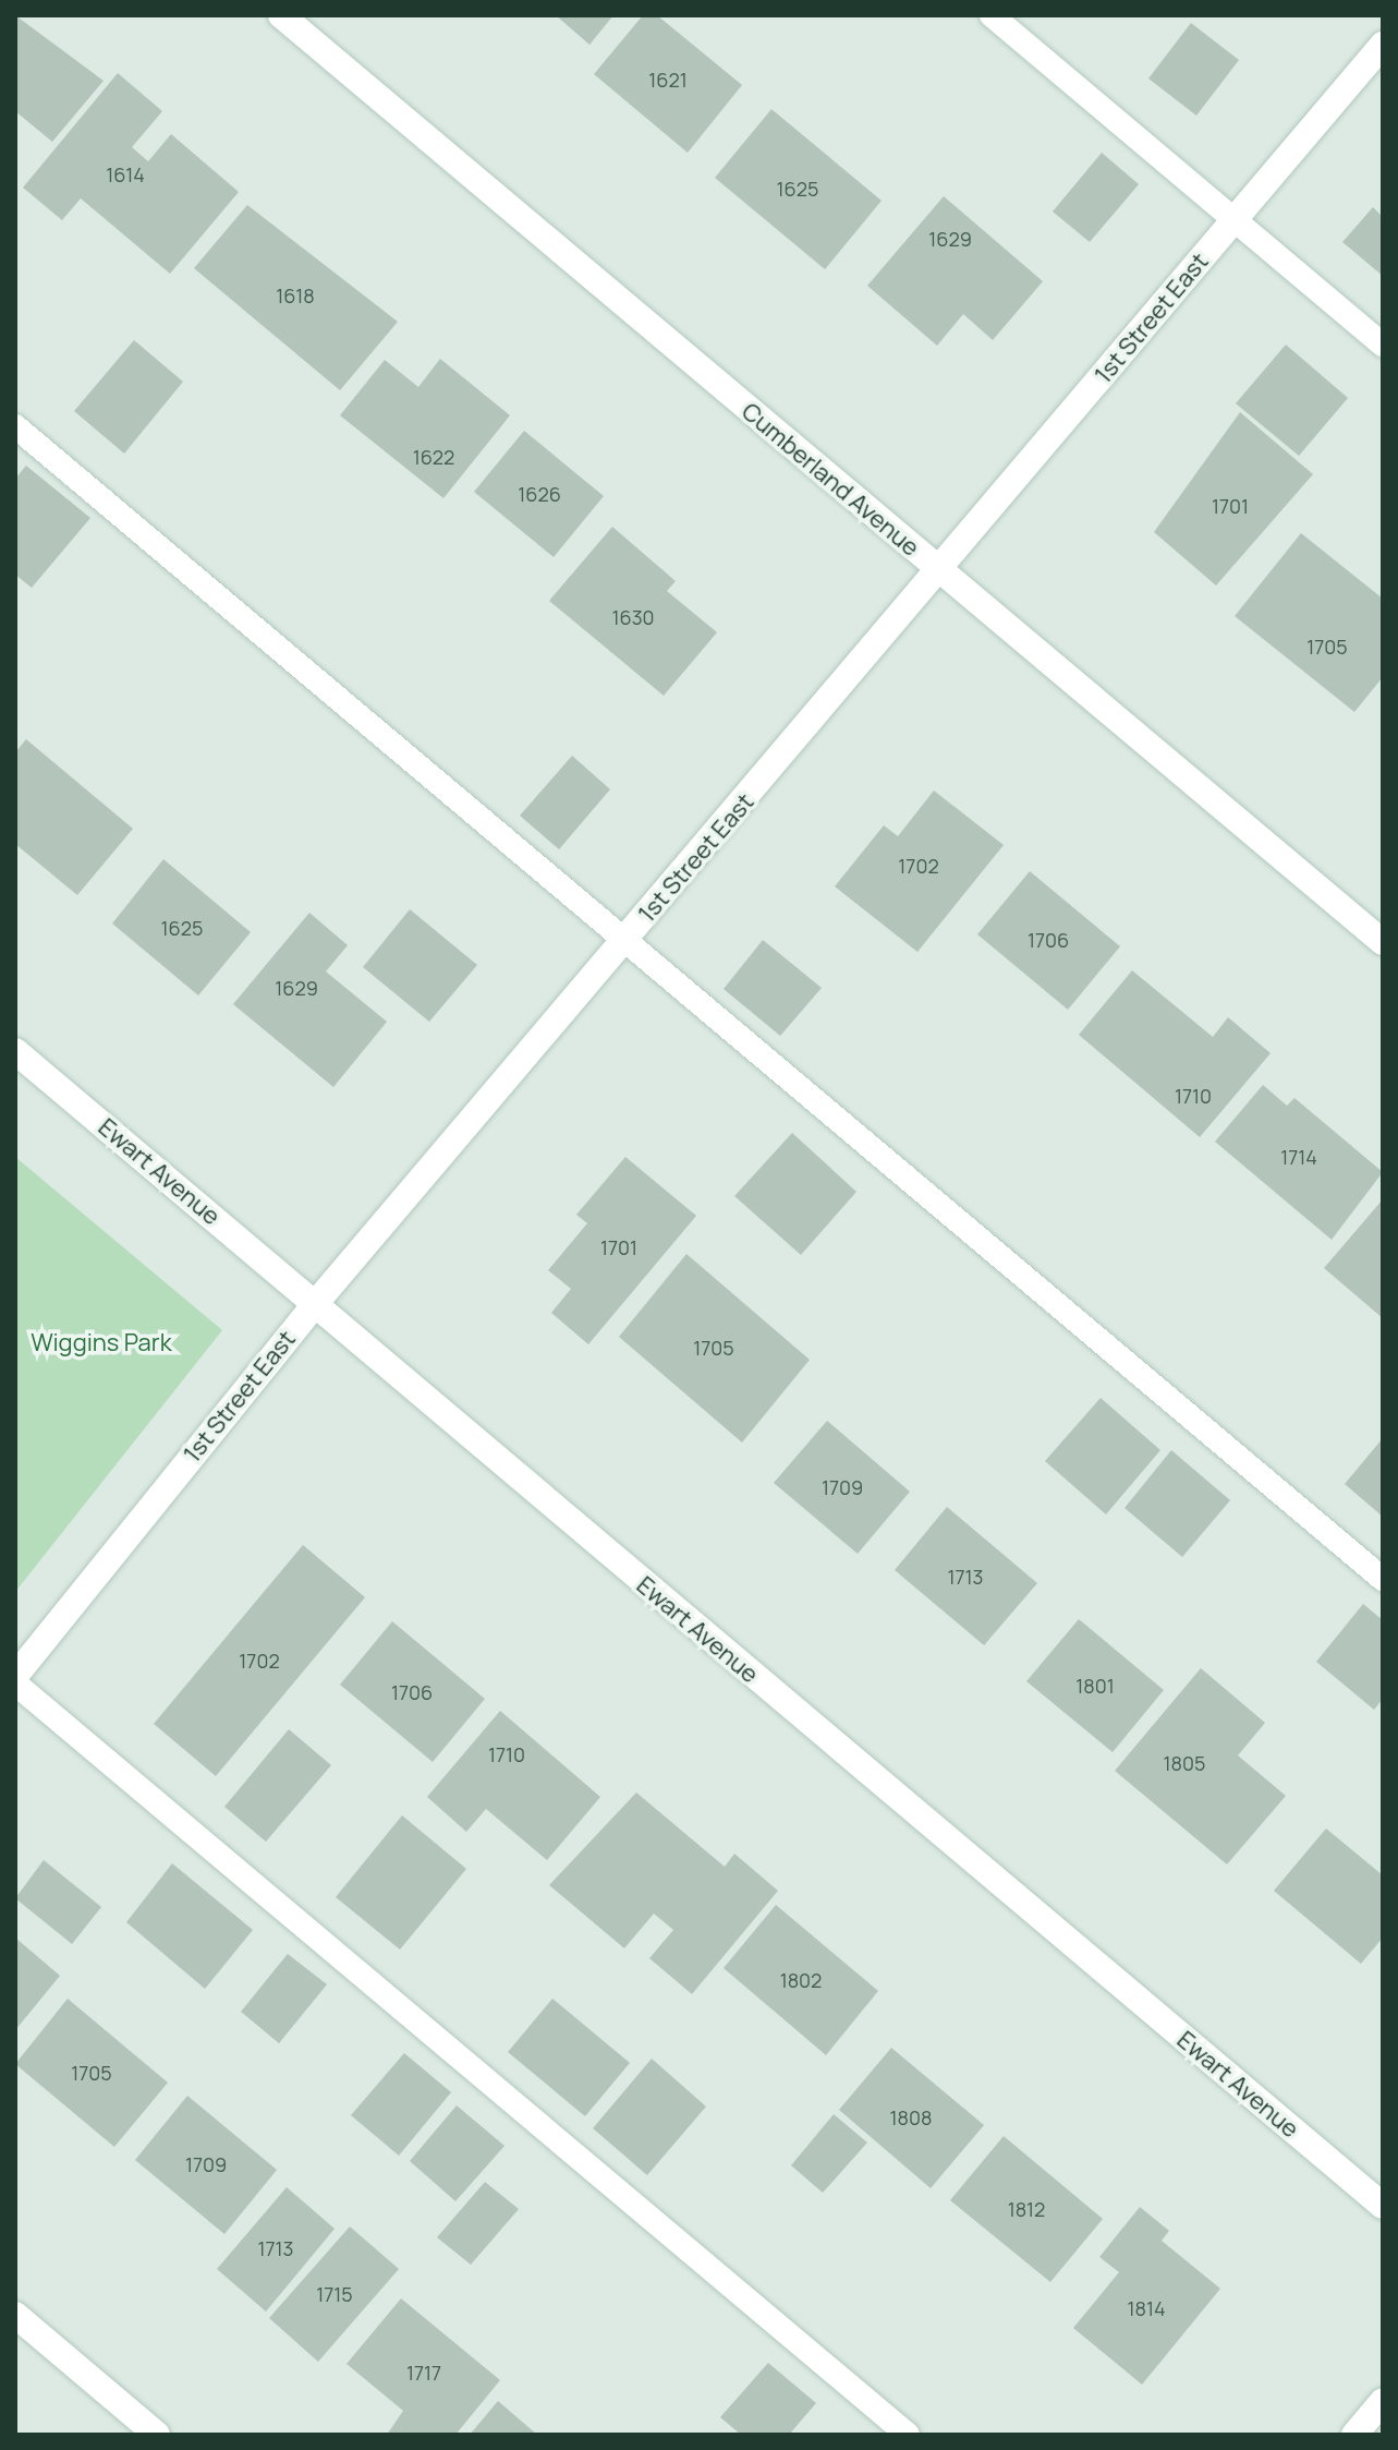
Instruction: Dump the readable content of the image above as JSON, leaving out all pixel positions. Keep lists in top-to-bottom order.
{
  "streets": {
    "street": ["1st Street East", "Cumberland Avenue", "Ewart Avenue"]
  },
  "crossings": [
    ["1st Street East", "Cumberland Avenue"],
    ["1st Street East", "Ewart Avenue"]
  ],
  "parks": ["Wiggins Park"],
  "house_numbers": [
    "1621",
    "1614",
    "1625",
    "1629",
    "1618",
    "1622",
    "1626",
    "1701",
    "1630",
    "1705",
    "1702",
    "1625",
    "1706",
    "1629",
    "1710",
    "1714",
    "1701",
    "1705",
    "1709",
    "1713",
    "1702",
    "1801",
    "1706",
    "1710",
    "1805",
    "1802",
    "1705",
    "1808",
    "1709",
    "1812",
    "1713",
    "1715",
    "1814",
    "1717"
  ]
}
